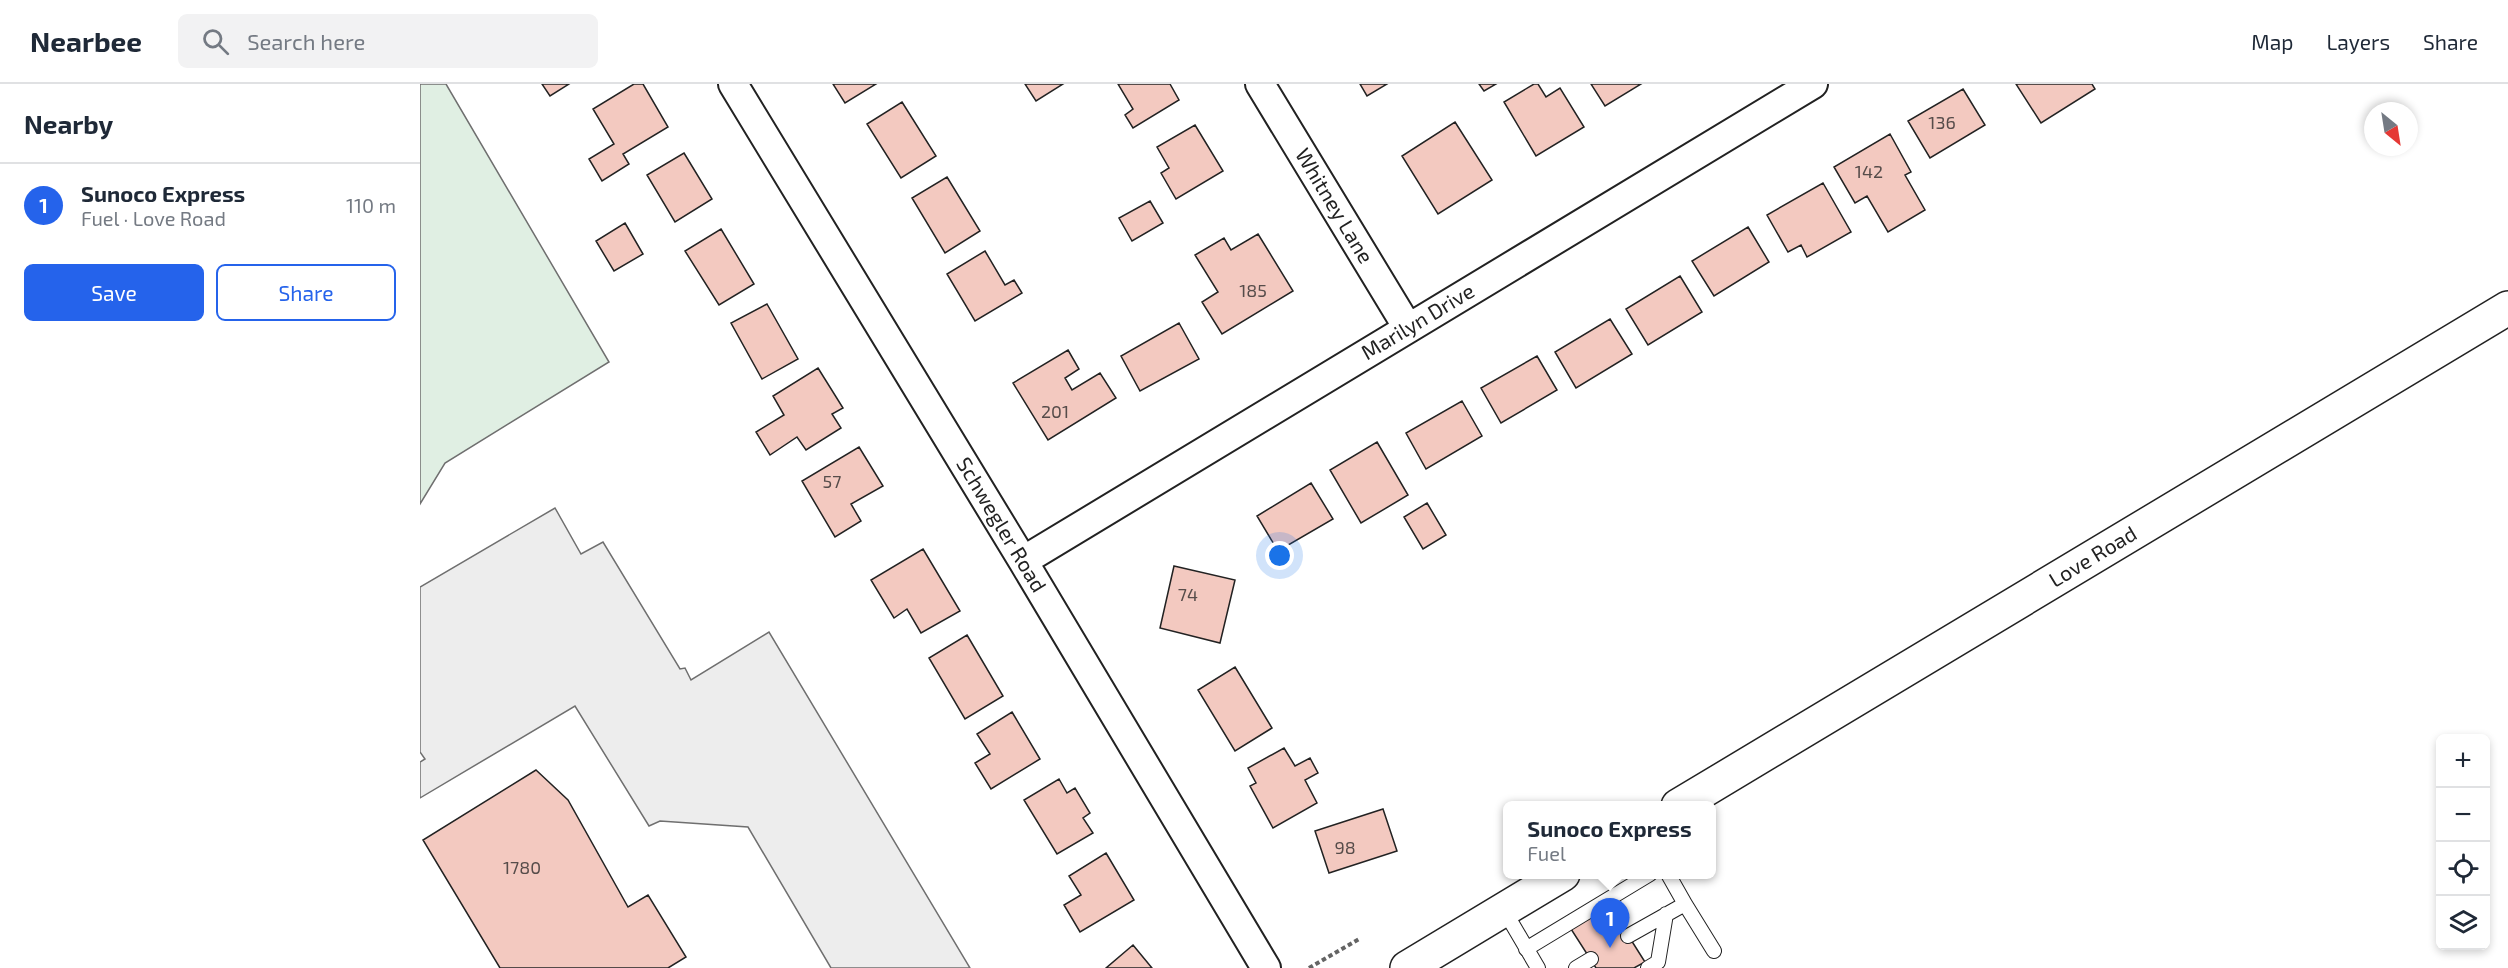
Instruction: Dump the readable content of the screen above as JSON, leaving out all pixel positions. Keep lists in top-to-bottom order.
{
  "streets": {
    "street": [
      "Whitney Lane",
      "Marilyn Drive",
      "Schwegler Road",
      "Love Road"
    ]
  },
  "crossings": [
    ["Whitney Lane", "Marilyn Drive"],
    ["Marilyn Drive", "Schwegler Road"]
  ],
  "house_numbers": [
    "136",
    "142",
    "185",
    "201",
    "57",
    "74",
    "98",
    "1780"
  ],
  "north": "bottom right",
  "page": {
    "header": "Nearbee",
    "search": "Search here",
    "nav": ["Map", "Layers", "Share"],
    "heading": "Nearby",
    "list": [
      {
        "mark": "1",
        "name": "Sunoco Express",
        "note": "Fuel · Love Road",
        "value": "110 m"
      }
    ],
    "buttons": ["Save", "Share"],
    "map_buttons": ["+", "−"],
    "popup": ["Sunoco Express", "Fuel"],
    "pins": "1"
  }
}
